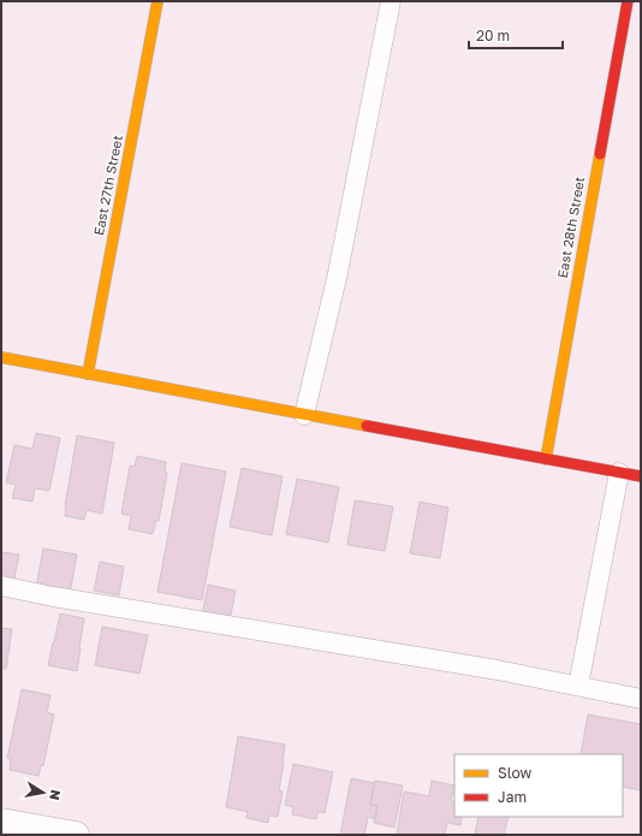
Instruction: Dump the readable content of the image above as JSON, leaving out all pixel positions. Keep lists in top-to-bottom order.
{
  "streets": {
    "street": ["East 27th Street", "East 28th Street"]
  },
  "legend": ["Slow", "Jam"],
  "scale_bar": "20 m",
  "north": "right"
}
